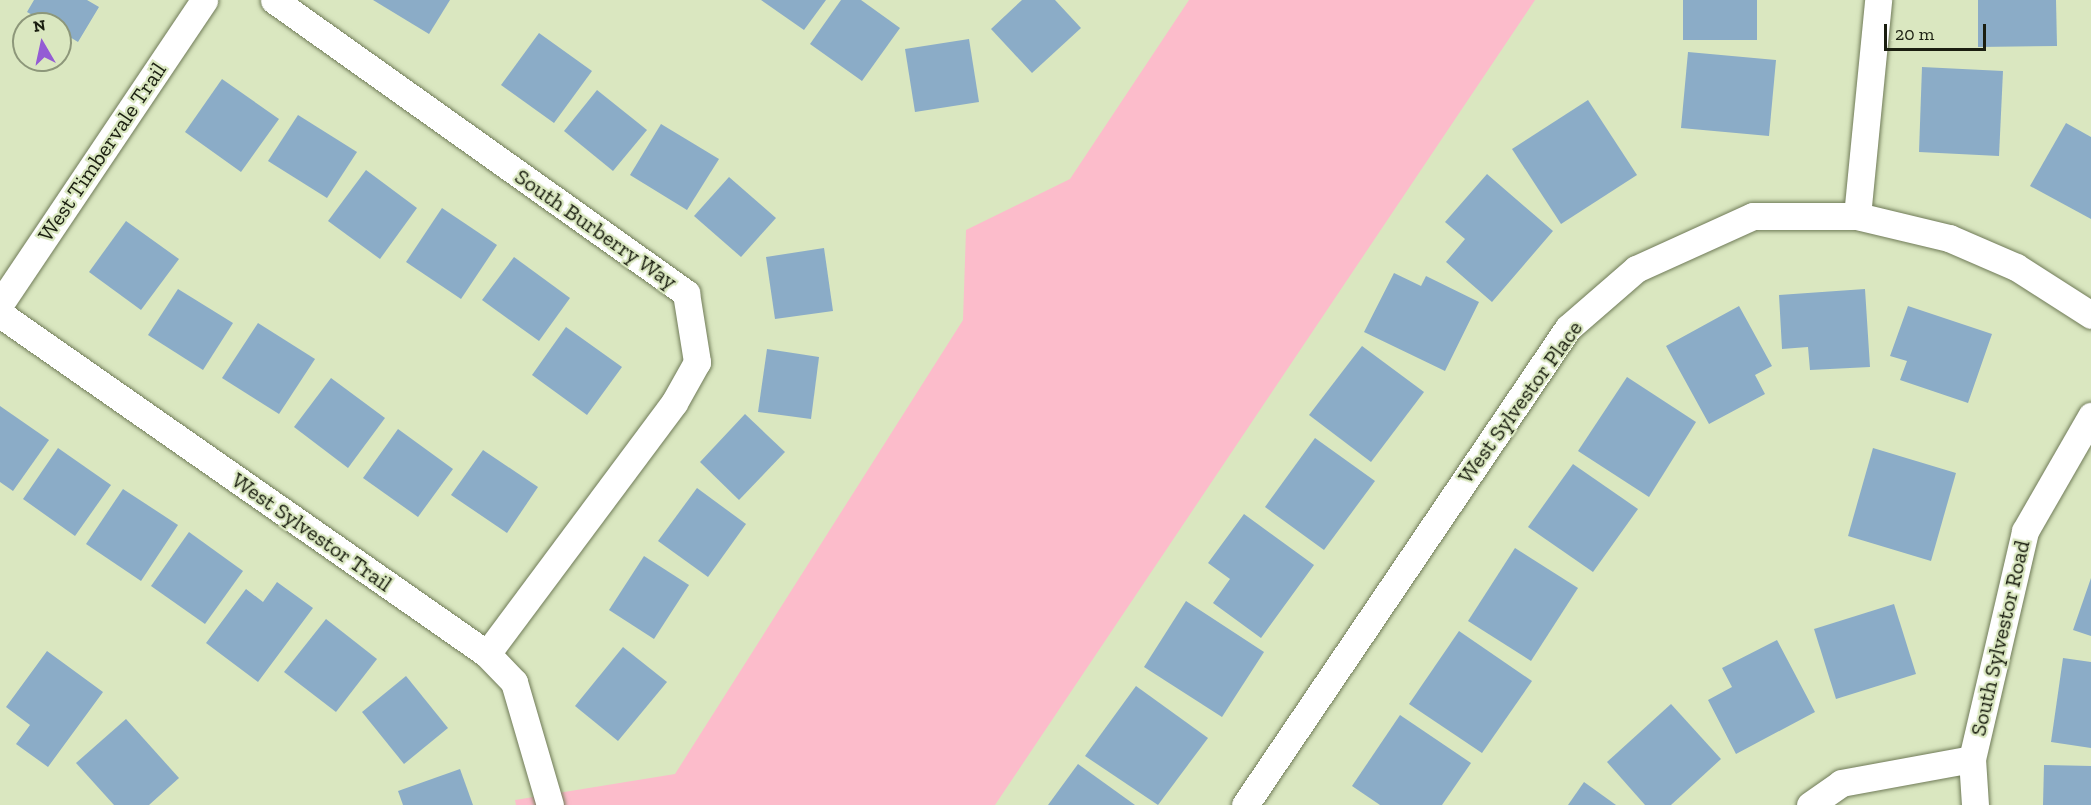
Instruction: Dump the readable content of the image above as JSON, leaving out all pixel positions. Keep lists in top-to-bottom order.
{
  "streets": {
    "street": [
      "West Timbervale Trail",
      "South Burberry Way",
      "West Sylvestor Place",
      "West Sylvestor Trail",
      "South Sylvestor Road"
    ]
  },
  "crossings": [
    ["South Burberry Way", "West Sylvestor Trail"]
  ],
  "scale_bar": "20 m",
  "north": "top"
}
